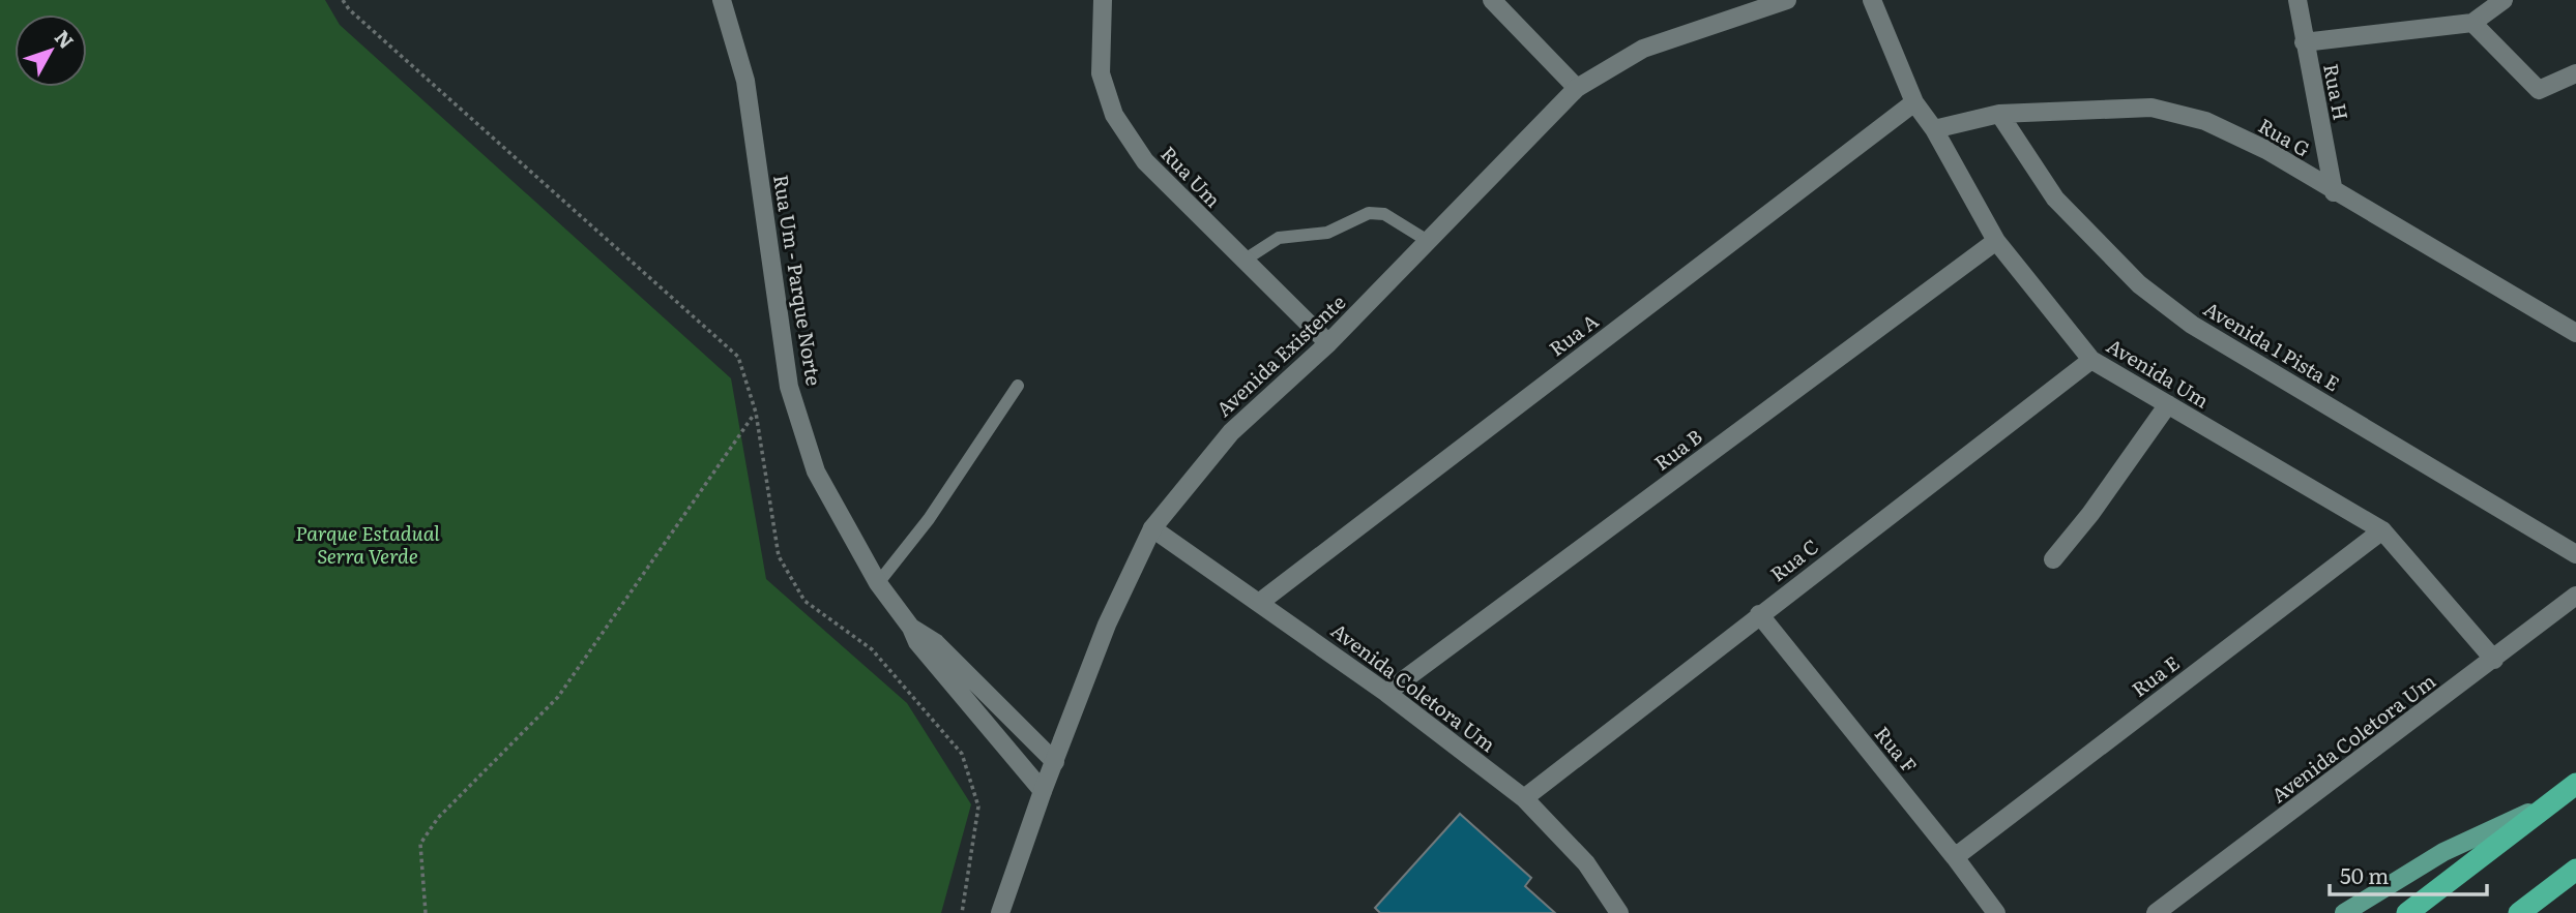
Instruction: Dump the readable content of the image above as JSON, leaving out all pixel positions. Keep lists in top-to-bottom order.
{
  "streets": {
    "street": [
      "Rua H",
      "Rua G",
      "Rua Um",
      "Rua Um - Parque Norte",
      "Rua A",
      "Avenida 1 Pista E",
      "Avenida Existente",
      "Avenida Um",
      "Rua B",
      "Rua C",
      "Rua E",
      "Avenida Coletora Um",
      "Rua F"
    ]
  },
  "crossings": [
    ["Rua H", "Rua G"],
    ["Rua G", "Avenida 1 Pista E"],
    ["Rua G", "Avenida Um"],
    ["Rua Um", "Avenida Existente"],
    ["Rua Um - Parque Norte", "Avenida Existente"],
    ["Rua A", "Avenida Um"],
    ["Rua A", "Avenida Coletora Um"],
    ["Avenida Existente", "Avenida Coletora Um"],
    ["Avenida Um", "Rua B"],
    ["Avenida Um", "Rua C"],
    ["Avenida Um", "Rua E"],
    ["Avenida Um", "Avenida Coletora Um"],
    ["Rua B", "Avenida Coletora Um"],
    ["Rua C", "Avenida Coletora Um"],
    ["Rua C", "Rua F"],
    ["Rua E", "Rua F"]
  ],
  "parks": ["Parque Estadual Serra Verde"],
  "scale_bar": "50 m",
  "north": "top right"
}
